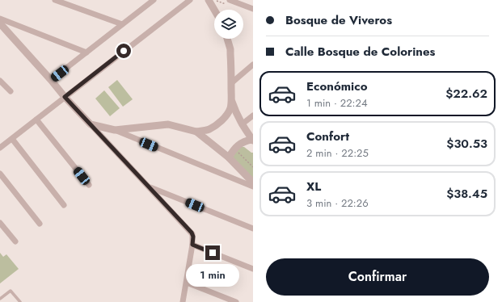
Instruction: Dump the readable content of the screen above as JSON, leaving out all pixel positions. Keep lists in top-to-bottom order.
{
  "page": {
    "banner": ["Bosque de Viveros", "Calle Bosque de Colorines"],
    "list": [
      {
        "name": "Económico",
        "note": "1 min · 22:24",
        "value": "$22.62"
      },
      {
        "name": "Confort",
        "note": "2 min · 22:25",
        "value": "$30.53"
      },
      {
        "name": "XL",
        "note": "3 min · 22:26",
        "value": "$38.45"
      }
    ],
    "buttons": "Confirmar",
    "bubble": "1 min"
  }
}
